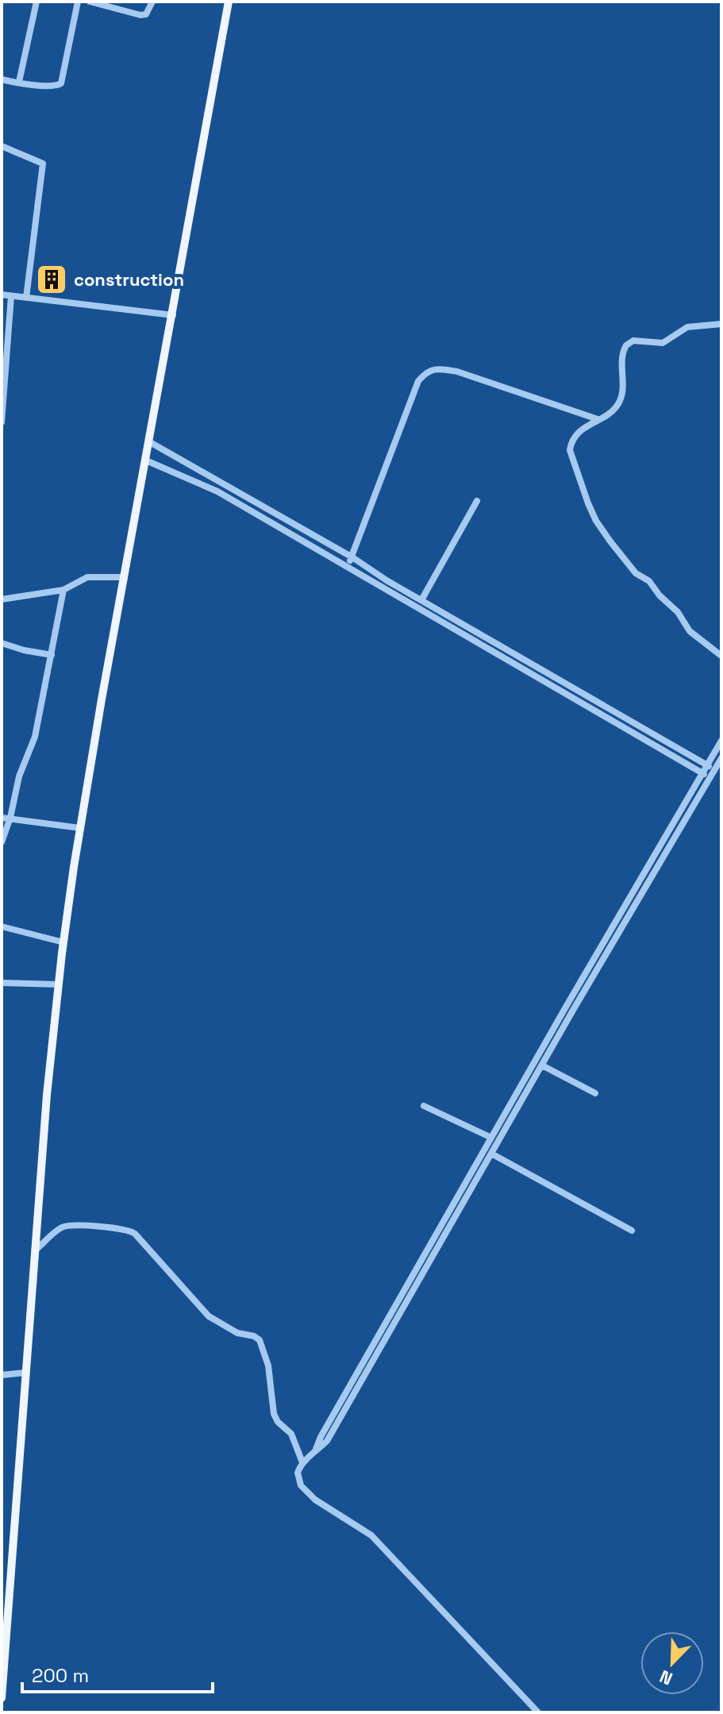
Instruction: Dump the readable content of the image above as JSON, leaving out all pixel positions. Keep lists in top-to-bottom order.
{
  "places": {
    "building": ["construction"]
  },
  "scale_bar": "200 m",
  "north": "bottom left"
}
